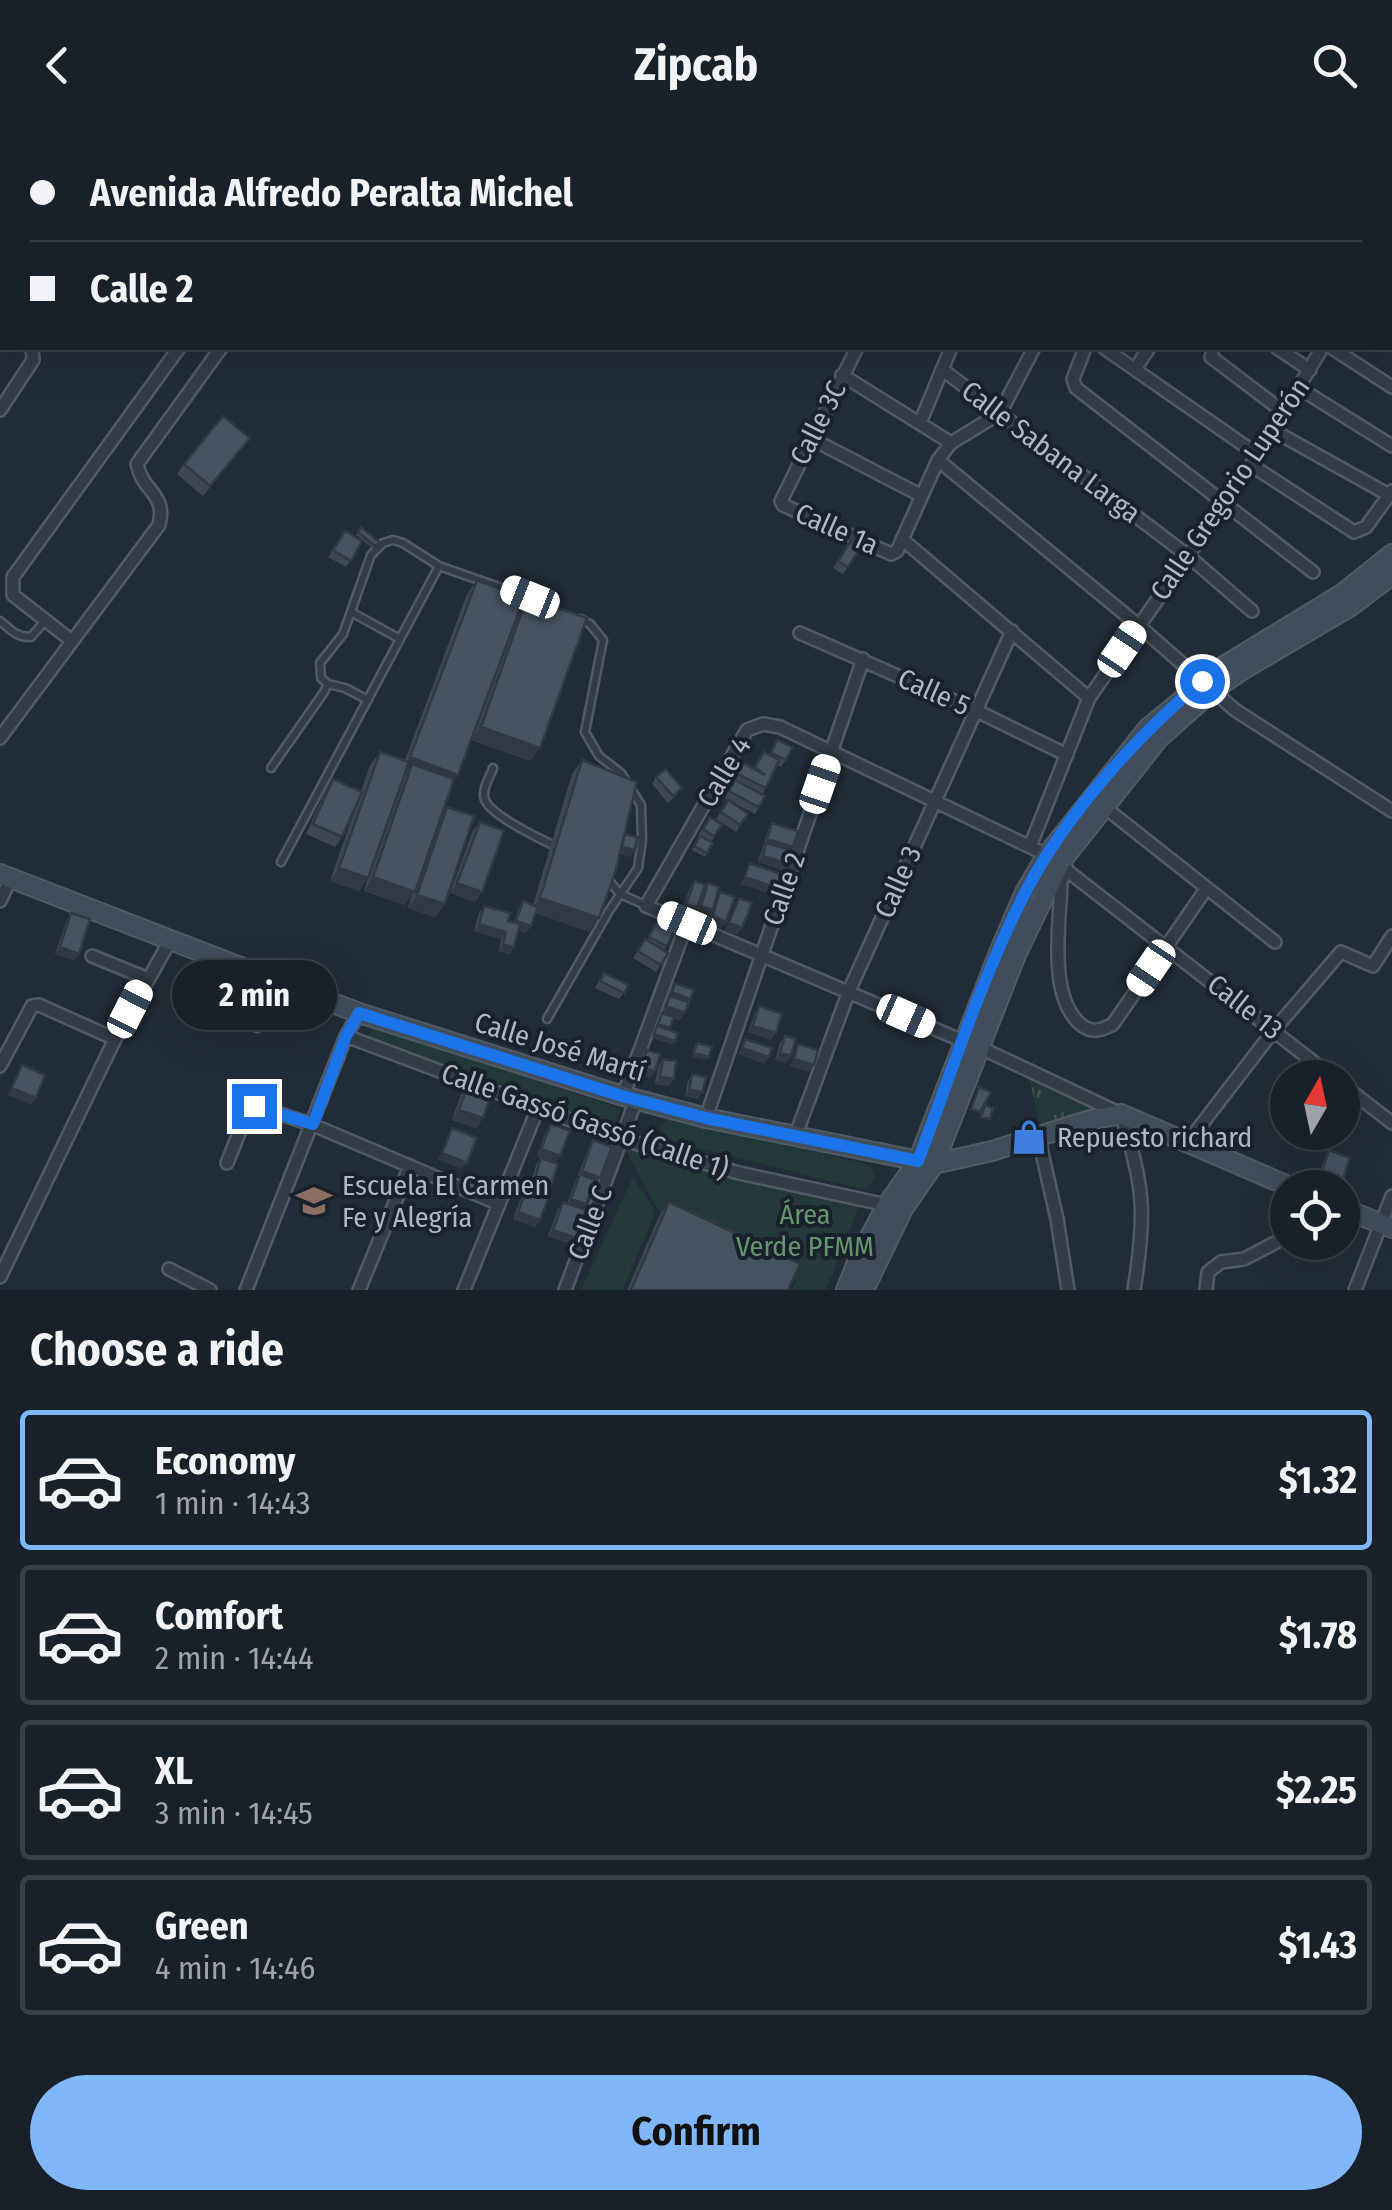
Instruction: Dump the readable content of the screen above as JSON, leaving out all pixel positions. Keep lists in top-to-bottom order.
{
  "streets": {
    "main road": ["Calle José Martí"],
    "street": [
      "Calle 3C",
      "Calle Sabana Larga",
      "Calle Gregorio Luperón",
      "Calle 1a",
      "Calle 5",
      "Calle 4",
      "Calle 3",
      "Calle 2",
      "Calle 13",
      "Calle Gassó Gassó (Calle 1)",
      "Calle C"
    ]
  },
  "crossings": [
    ["Calle 3C", "Calle 1a"],
    ["Calle Sabana Larga", "Calle Gregorio Luperón"],
    ["Calle Gregorio Luperón", "Calle 5"],
    ["Calle Gregorio Luperón", "Calle 4"],
    ["Calle 5", "Calle 3"],
    ["Calle 5", "Calle 2"],
    ["Calle 4", "Calle 3"],
    ["Calle 4", "Calle 2"],
    ["Calle 4", "Calle 13"],
    ["Calle 3", "Calle José Martí"],
    ["Calle 2", "Calle José Martí"],
    ["Calle José Martí", "Calle C"],
    ["Calle Gassó Gassó (Calle 1)", "Calle C"]
  ],
  "parks": ["Área Verde PFMM"],
  "places": {
    "shop": ["Repuesto richard"],
    "school or university": ["Escuela El Carmen Fe y Alegría"]
  },
  "north": "top",
  "page": {
    "header": "Zipcab",
    "banner": ["Avenida Alfredo Peralta Michel", "Calle 2"],
    "bubble": "2 min",
    "heading": "Choose a ride",
    "list": [
      {
        "name": "Economy",
        "note": "1 min · 14:43",
        "value": "$1.32"
      },
      {
        "name": "Comfort",
        "note": "2 min · 14:44",
        "value": "$1.78"
      },
      {
        "name": "XL",
        "note": "3 min · 14:45",
        "value": "$2.25"
      },
      {
        "name": "Green",
        "note": "4 min · 14:46",
        "value": "$1.43"
      }
    ],
    "buttons": "Confirm"
  }
}
